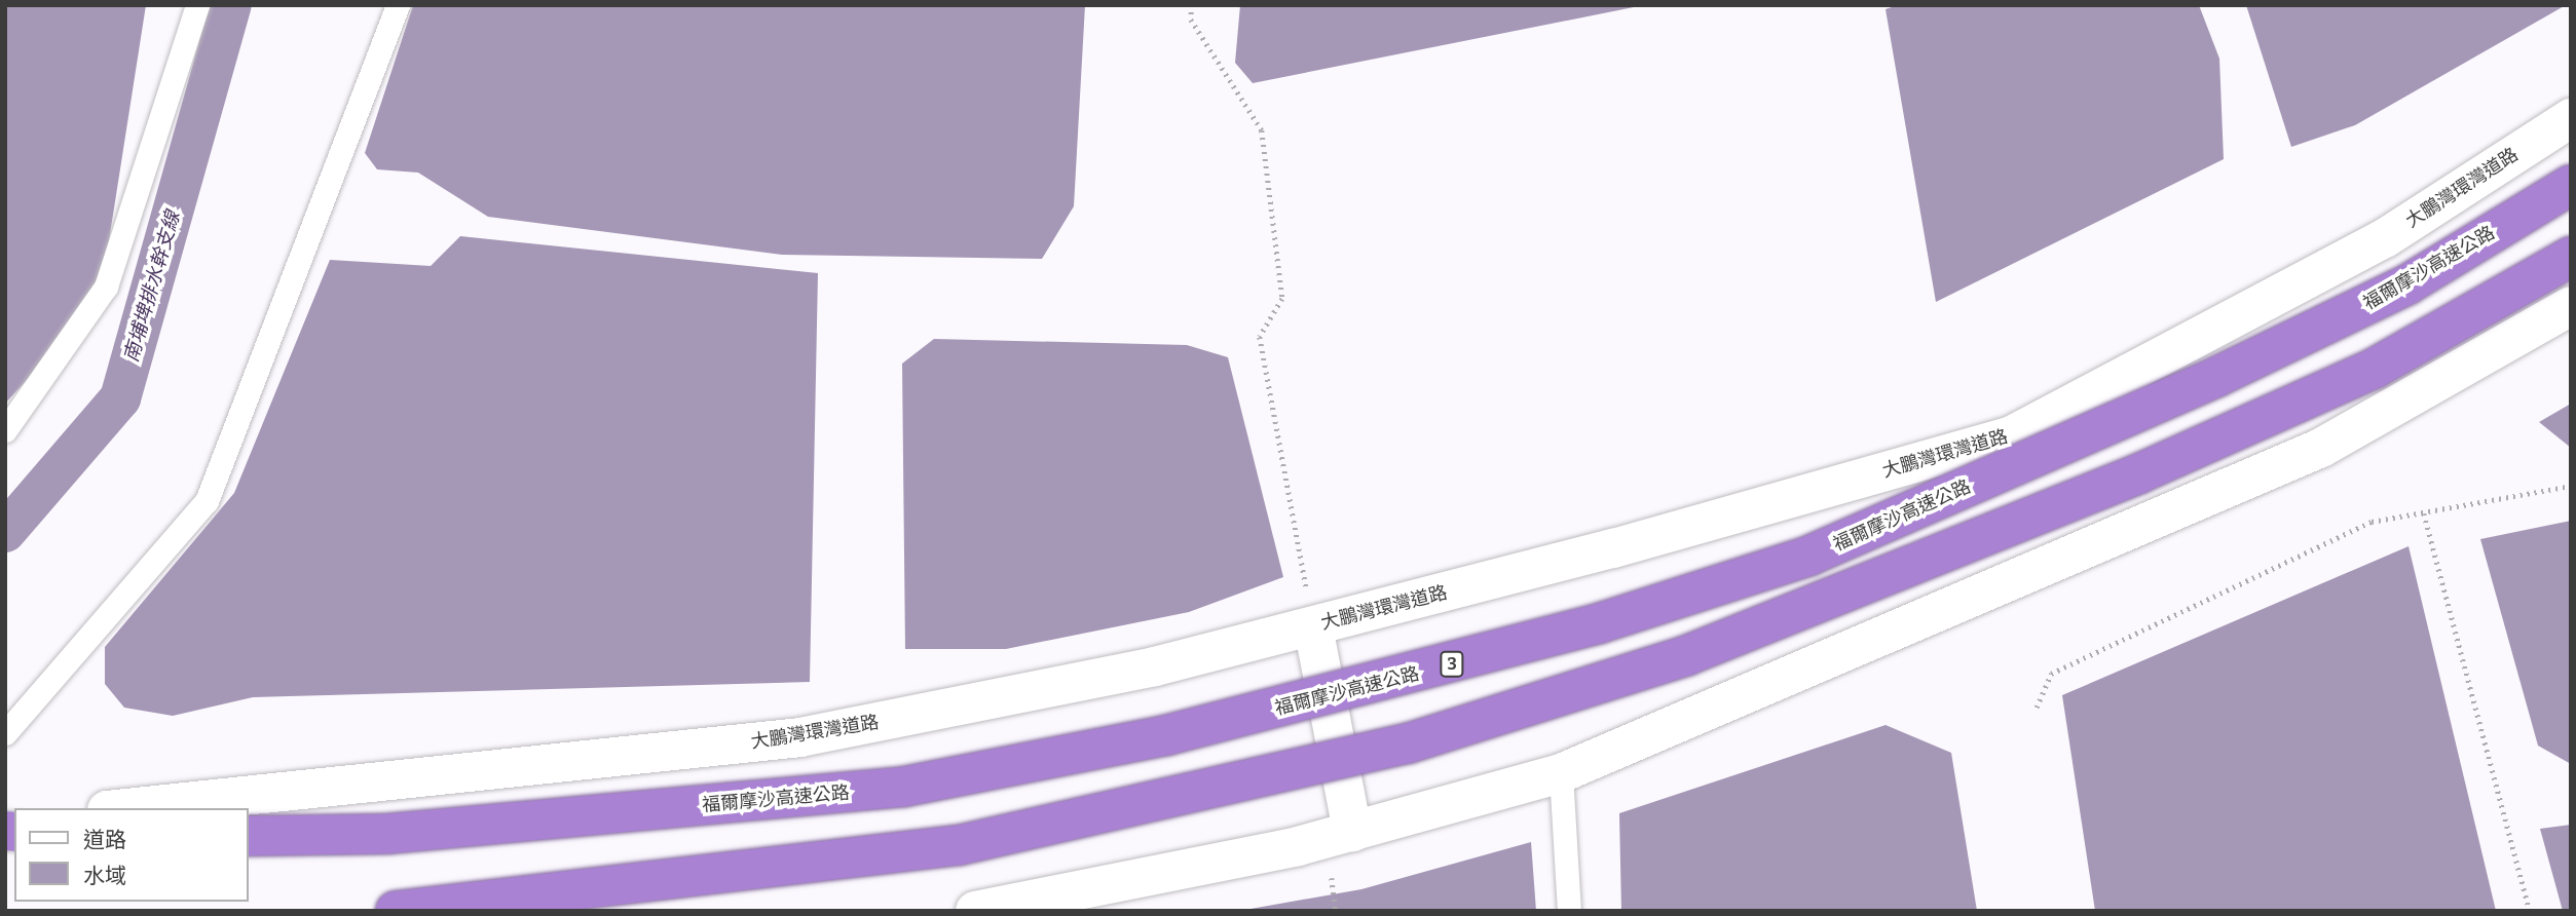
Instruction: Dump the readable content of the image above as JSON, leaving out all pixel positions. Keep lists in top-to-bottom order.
{
  "streets": {
    "highway": ["福爾摩沙高速公路", "3"],
    "street": ["大鵬灣環灣道路"]
  },
  "water": ["南埔埤排水幹支線"],
  "legend": ["道路", "水域"]
}
